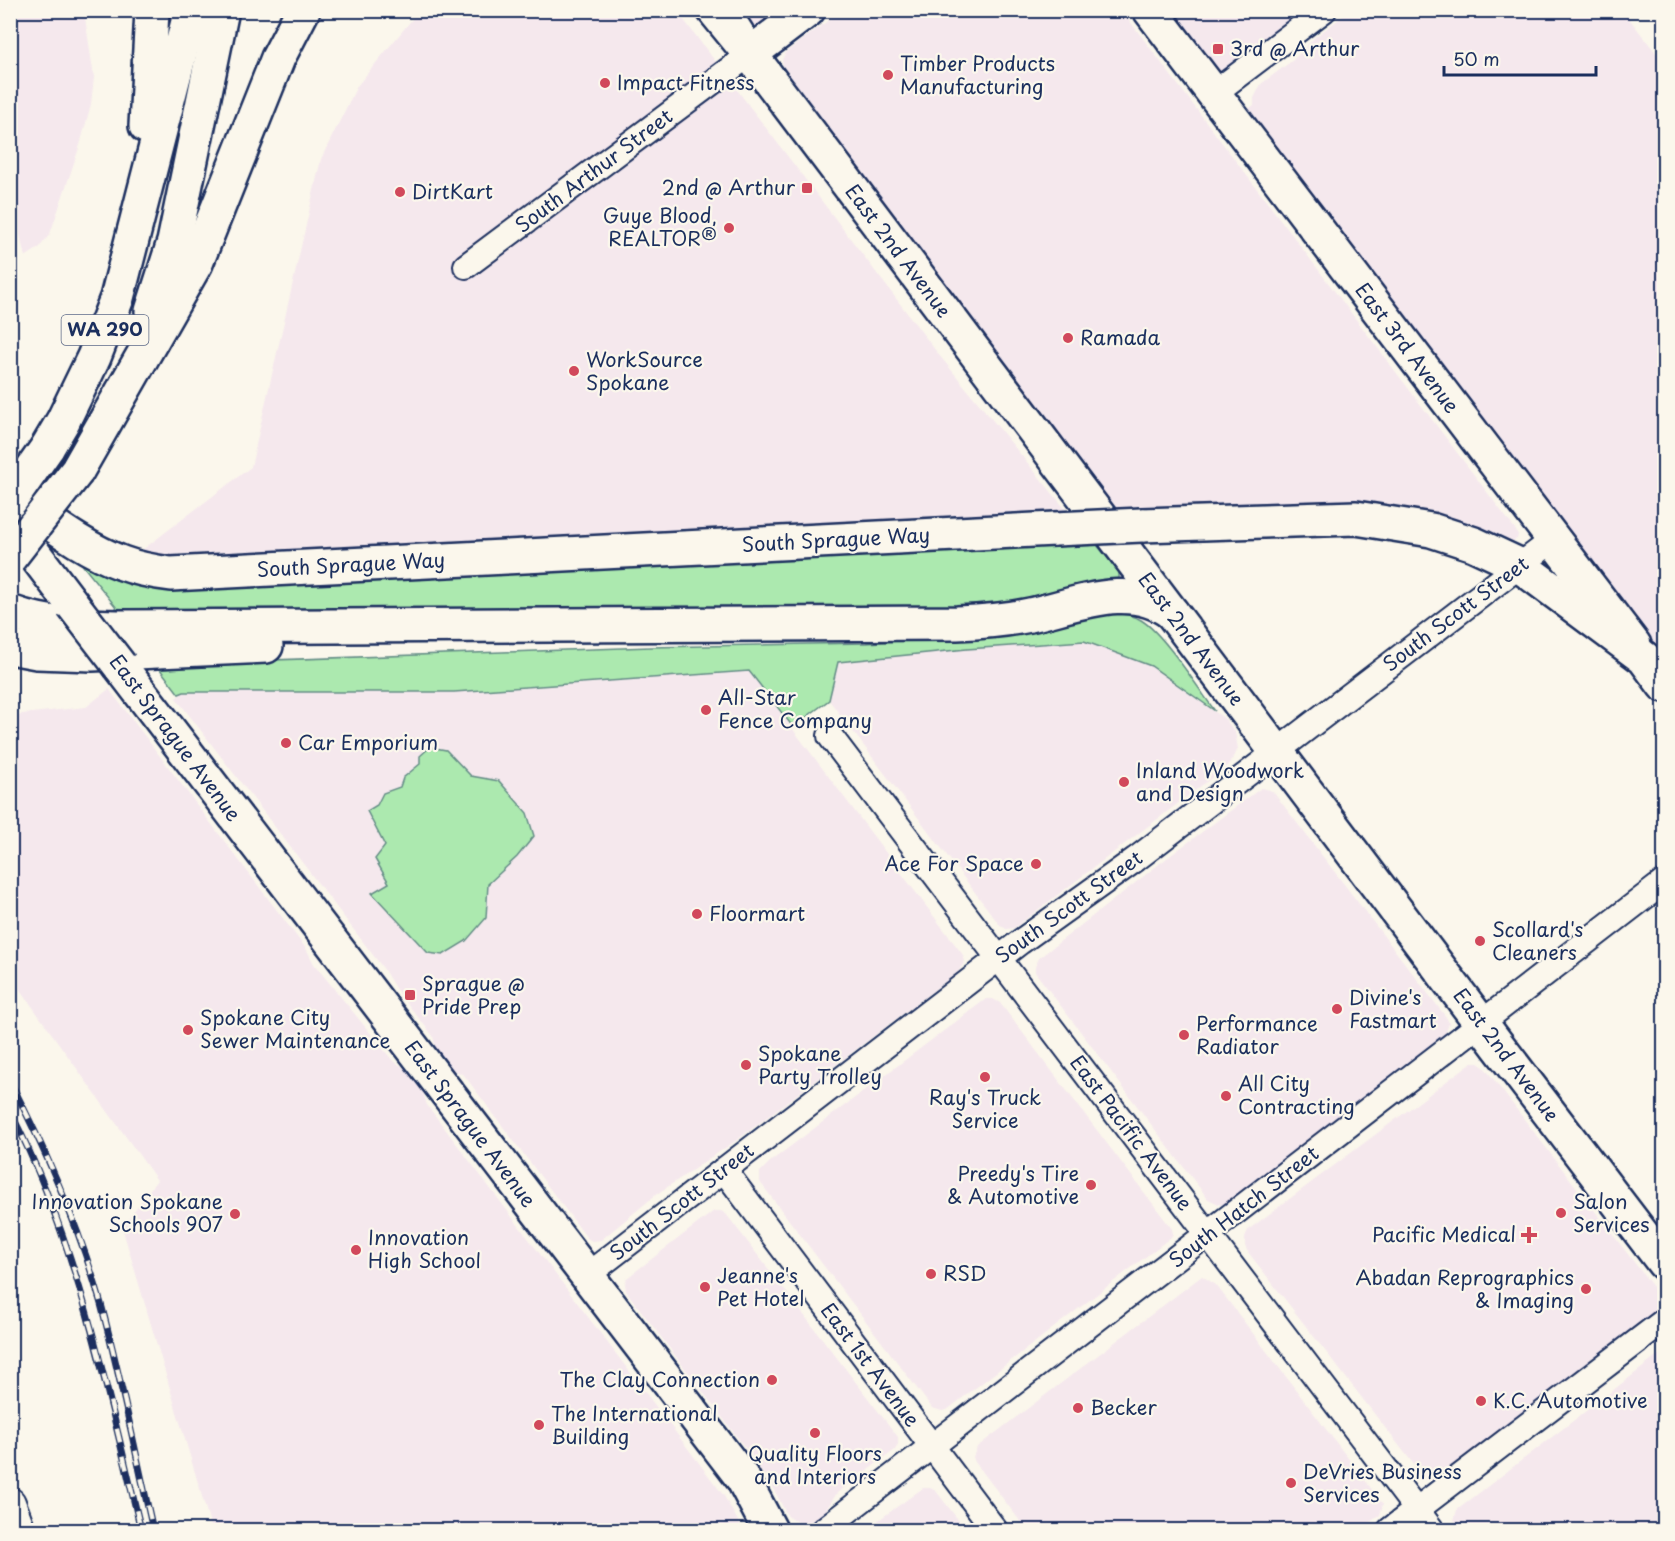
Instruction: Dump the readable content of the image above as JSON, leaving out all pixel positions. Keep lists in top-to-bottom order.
{
  "streets": {
    "main road": [
      "South Arthur Street",
      "East 2nd Avenue",
      "WA 290",
      "East 3rd Avenue",
      "South Sprague Way",
      "East Sprague Avenue"
    ],
    "street": [
      "South Scott Street",
      "East Pacific Avenue",
      "South Hatch Street",
      "East 1st Avenue"
    ]
  },
  "crossings": [
    ["South Arthur Street", "East 2nd Avenue"],
    ["East 2nd Avenue", "South Scott Street"],
    ["East 2nd Avenue", "South Hatch Street"],
    ["East 3rd Avenue", "South Sprague Way"],
    ["East 3rd Avenue", "South Scott Street"],
    ["South Sprague Way", "South Scott Street"],
    ["South Scott Street", "East Sprague Avenue"],
    ["South Scott Street", "East Pacific Avenue"],
    ["South Scott Street", "East 1st Avenue"],
    ["East Pacific Avenue", "South Hatch Street"],
    ["South Hatch Street", "East 1st Avenue"]
  ],
  "places": {
    "transit": ["3rd @ Arthur", "2nd @ Arthur", "Sprague @ Pride Prep"],
    "other": [
      "Timber Products Manufacturing",
      "Impact Fitness",
      "DirtKart",
      "Guye Blood, REALTOR®",
      "Ramada",
      "WorkSource Spokane",
      "All-Star Fence Company",
      "Car Emporium",
      "Inland Woodwork and Design",
      "Ace For Space",
      "Floormart",
      "Scollard's Cleaners",
      "Divine's Fastmart",
      "Spokane City Sewer Maintenance",
      "Performance Radiator",
      "Spokane Party Trolley",
      "Ray's Truck Service",
      "All City Contracting",
      "Preedy's Tire & Automotive",
      "Salon Services",
      "Innovation Spokane Schools 907",
      "Innovation High School",
      "RSD",
      "Jeanne's Pet Hotel",
      "Abadan Reprographics & Imaging",
      "The Clay Connection",
      "K.C. Automotive",
      "Becker",
      "The International Building",
      "Quality Floors and Interiors",
      "DeVries Business Services"
    ],
    "health": ["Pacific Medical"]
  },
  "scale_bar": "50 m"
}
